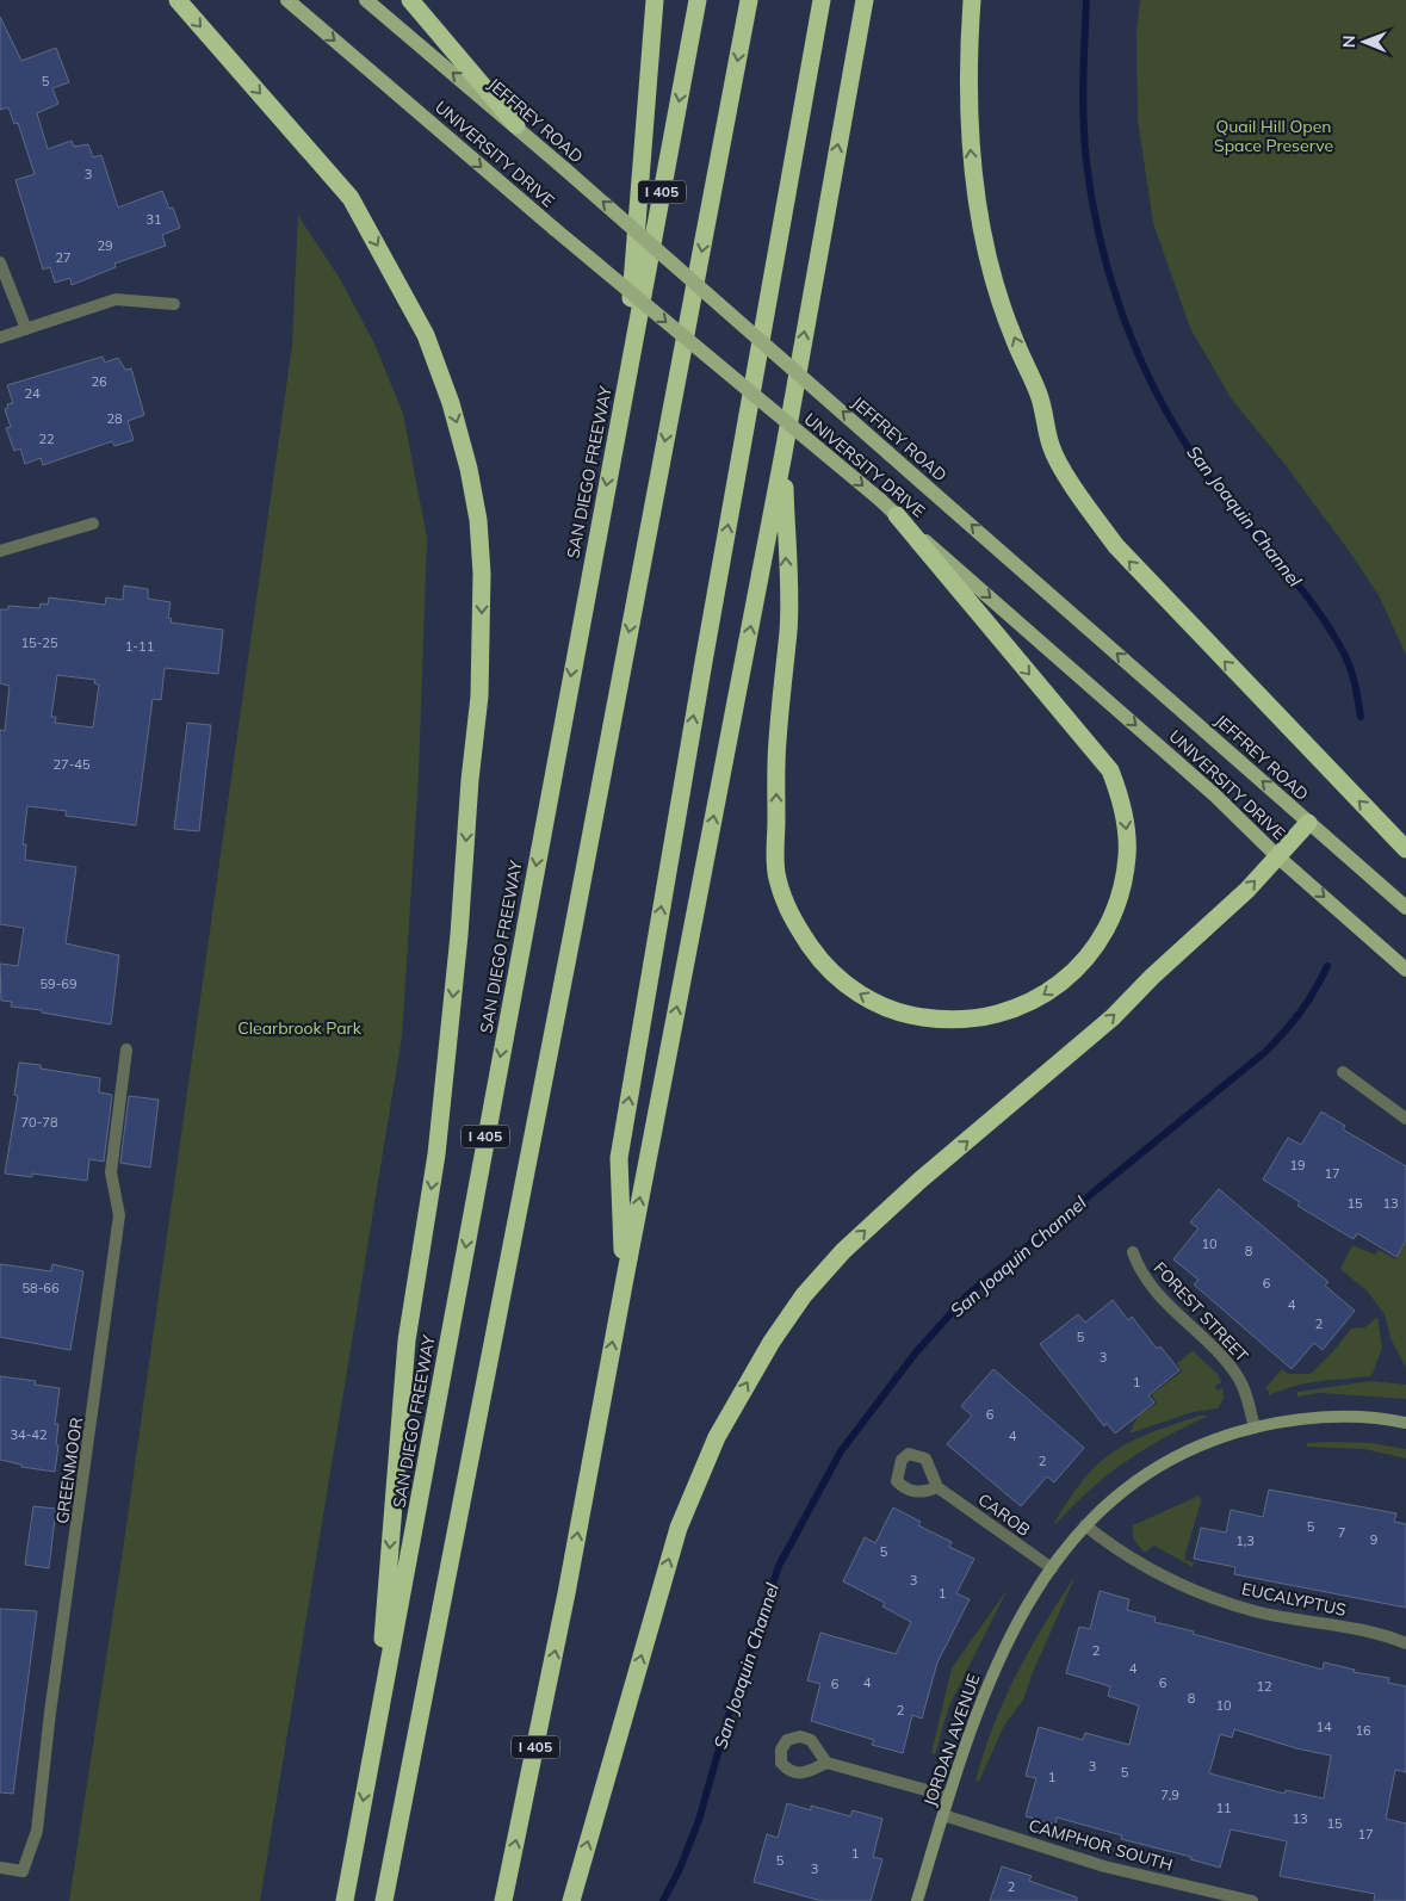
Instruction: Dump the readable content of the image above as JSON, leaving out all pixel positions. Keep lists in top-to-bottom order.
{
  "streets": {
    "highway": ["I 405", "SAN DIEGO FREEWAY"],
    "main road": ["JEFFREY ROAD", "UNIVERSITY DRIVE"],
    "street": [
      "FOREST STREET",
      "GREENMOOR",
      "CAROB",
      "EUCALYPTUS",
      "JORDAN AVENUE",
      "CAMPHOR SOUTH"
    ]
  },
  "crossings": [
    ["FOREST STREET", "JORDAN AVENUE"],
    ["CAROB", "JORDAN AVENUE"],
    ["EUCALYPTUS", "JORDAN AVENUE"],
    ["JORDAN AVENUE", "CAMPHOR SOUTH"]
  ],
  "one_way": ["JEFFREY ROAD", "UNIVERSITY DRIVE"],
  "water": ["San Joaquin Channel"],
  "parks": ["Quail Hill Open Space Preserve", "Clearbrook Park"],
  "house_numbers": [
    "5",
    "3",
    "31",
    "29",
    "27",
    "26",
    "24",
    "28",
    "22",
    "15-25",
    "1-11",
    "27-45",
    "59-69",
    "70-78",
    "19",
    "17",
    "15",
    "13",
    "10",
    "8",
    "6",
    "58-66",
    "4",
    "2",
    "5",
    "3",
    "1",
    "6",
    "34-42",
    "4",
    "2",
    "5",
    "7",
    "9",
    "1,3",
    "5",
    "3",
    "1",
    "2",
    "4",
    "4",
    "6",
    "6",
    "12",
    "8",
    "10",
    "2",
    "14",
    "16",
    "3",
    "5",
    "1",
    "7,9",
    "11",
    "13",
    "15",
    "17",
    "1",
    "5",
    "3",
    "2"
  ],
  "north": "left"
}
